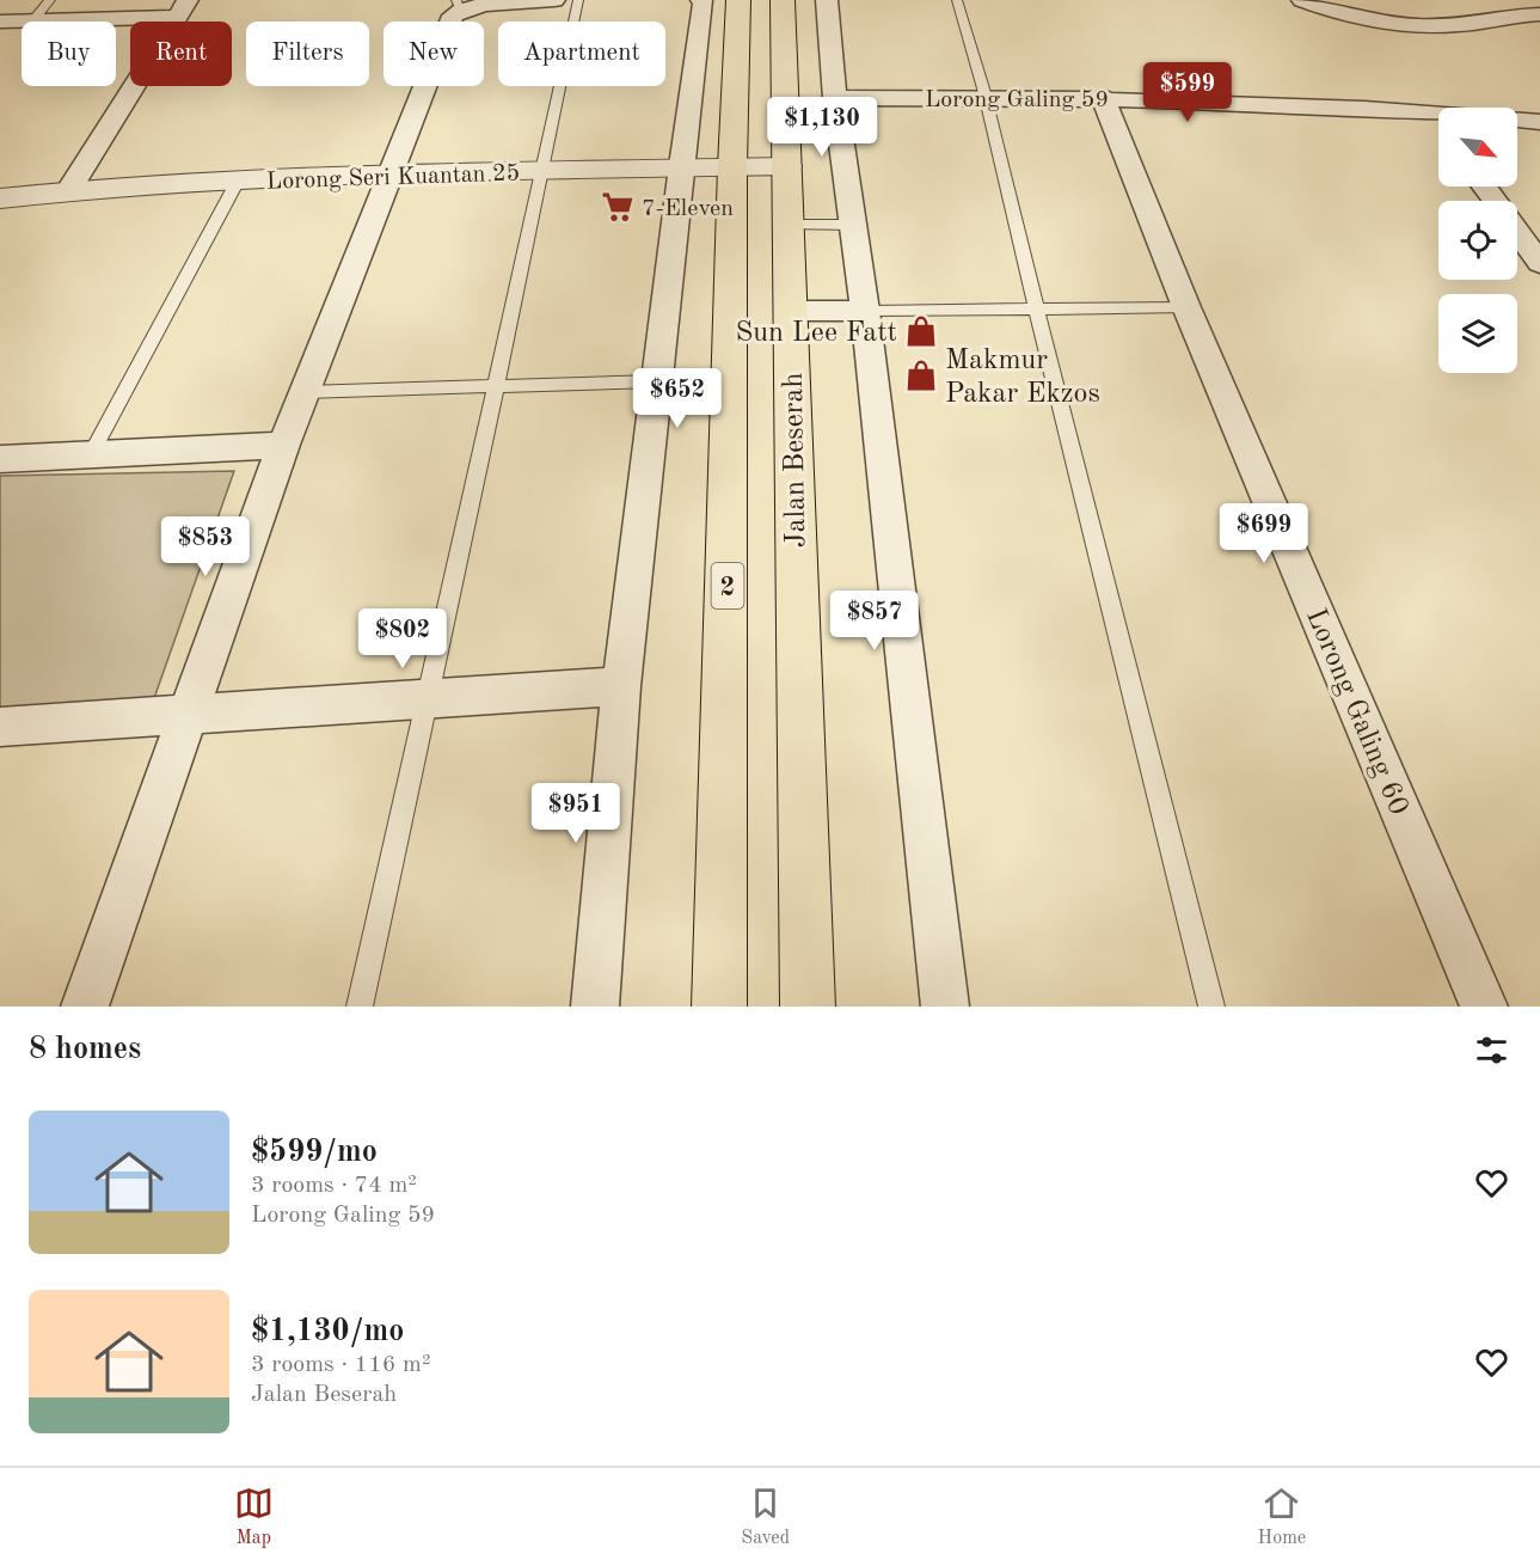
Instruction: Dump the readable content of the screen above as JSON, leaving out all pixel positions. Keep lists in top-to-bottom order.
{
  "streets": {
    "highway": ["Jalan Beserah", "2"],
    "street": ["Lorong Galing 59", "Lorong Seri Kuantan 25", "Lorong Galing 60"]
  },
  "crossings": [
    ["Lorong Galing 59", "Lorong Galing 60"],
    ["Lorong Seri Kuantan 25", "Jalan Beserah"],
    ["Lorong Seri Kuantan 25", "2"]
  ],
  "places": {
    "supermarket": ["7-Eleven"],
    "shop": ["Sun Lee Fatt", "Makmur Pakar Ekzos"]
  },
  "north": "bottom right",
  "page": {
    "chip": [
      "Buy",
      "Rent",
      "Filters",
      "New",
      "Apartment"
    ],
    "price": [
      "$599",
      "$1,130",
      "$652",
      "$699",
      "$853",
      "$857",
      "$802",
      "$951"
    ],
    "heading": "8 homes",
    "list": [
      {
        "name": "$599/mo",
        "note": "3 rooms · 74 m² · Lorong Galing 59"
      },
      {
        "name": "$1,130/mo",
        "note": "3 rooms · 116 m² · Jalan Beserah"
      }
    ],
    "tabs": ["Map", "Saved", "Home"]
  }
}
